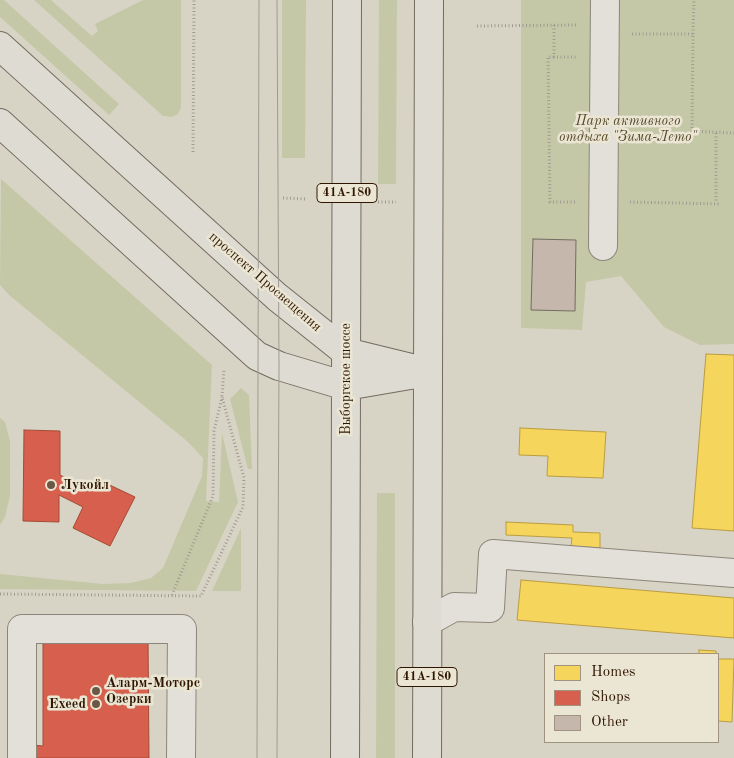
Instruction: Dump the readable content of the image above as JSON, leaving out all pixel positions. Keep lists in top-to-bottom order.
{
  "streets": {
    "main road": ["41А-180", "проспект Просвещения", "Выборгское шоссе"]
  },
  "crossings": [
    ["41А-180", "проспект Просвещения"],
    ["проспект Просвещения", "Выборгское шоссе"]
  ],
  "parks": ["Парк активного отдыха \"Зима-Лето\""],
  "places": ["Лукойл", "Аларм-Моторс Озерки", "Exeed"],
  "legend": ["Homes", "Shops", "Other"]
}
